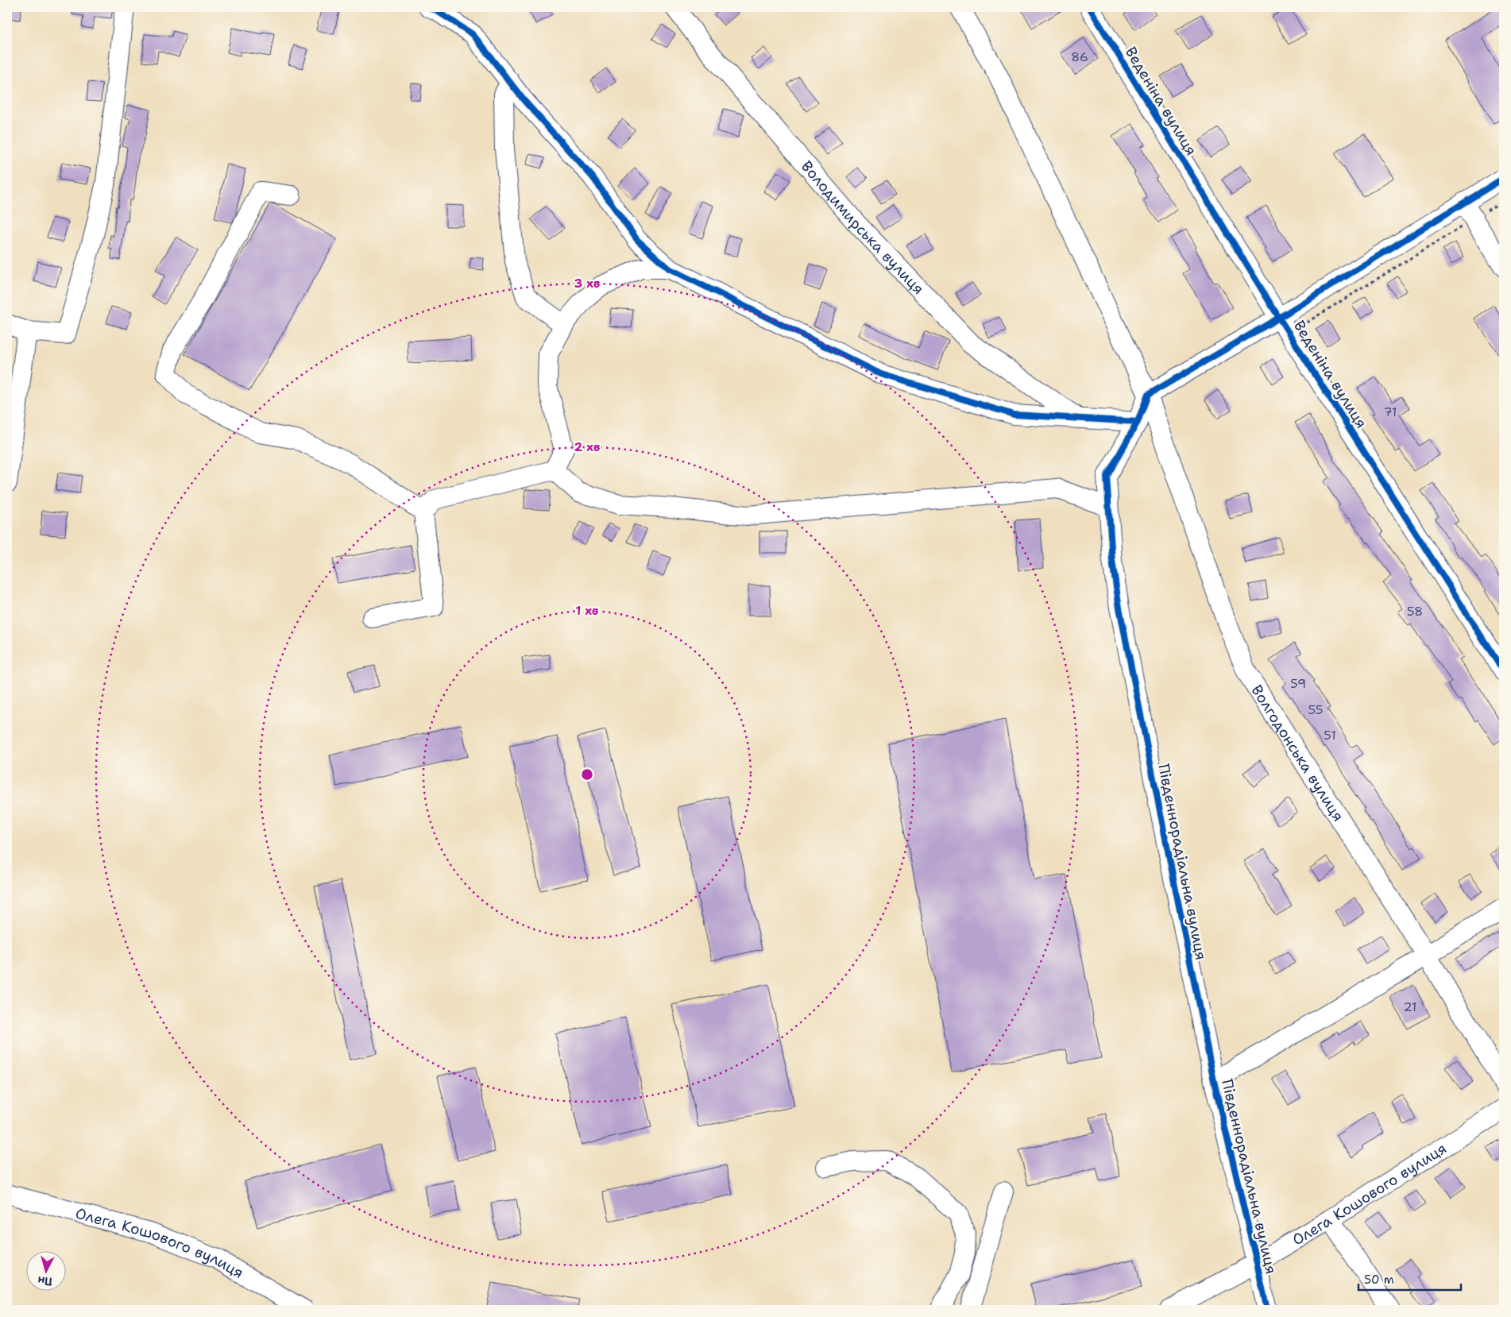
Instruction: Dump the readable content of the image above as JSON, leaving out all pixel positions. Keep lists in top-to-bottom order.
{
  "streets": {
    "street": [
      "Веденіна вулиця",
      "Володимирська вулиця",
      "Волгодонська вулиця",
      "Південнорадіальна вулиця",
      "Олега Кошового вулиця"
    ]
  },
  "crossings": [
    ["Волгодонська вулиця", "Південнорадіальна вулиця"],
    ["Південнорадіальна вулиця", "Олега Кошового вулиця"]
  ],
  "house_numbers": [
    "86",
    "71",
    "58",
    "59",
    "55",
    "51",
    "21"
  ],
  "scale_bar": "50 m",
  "north": "bottom",
  "rings": ["3 хв", "2 хв", "1 хв"]
}
